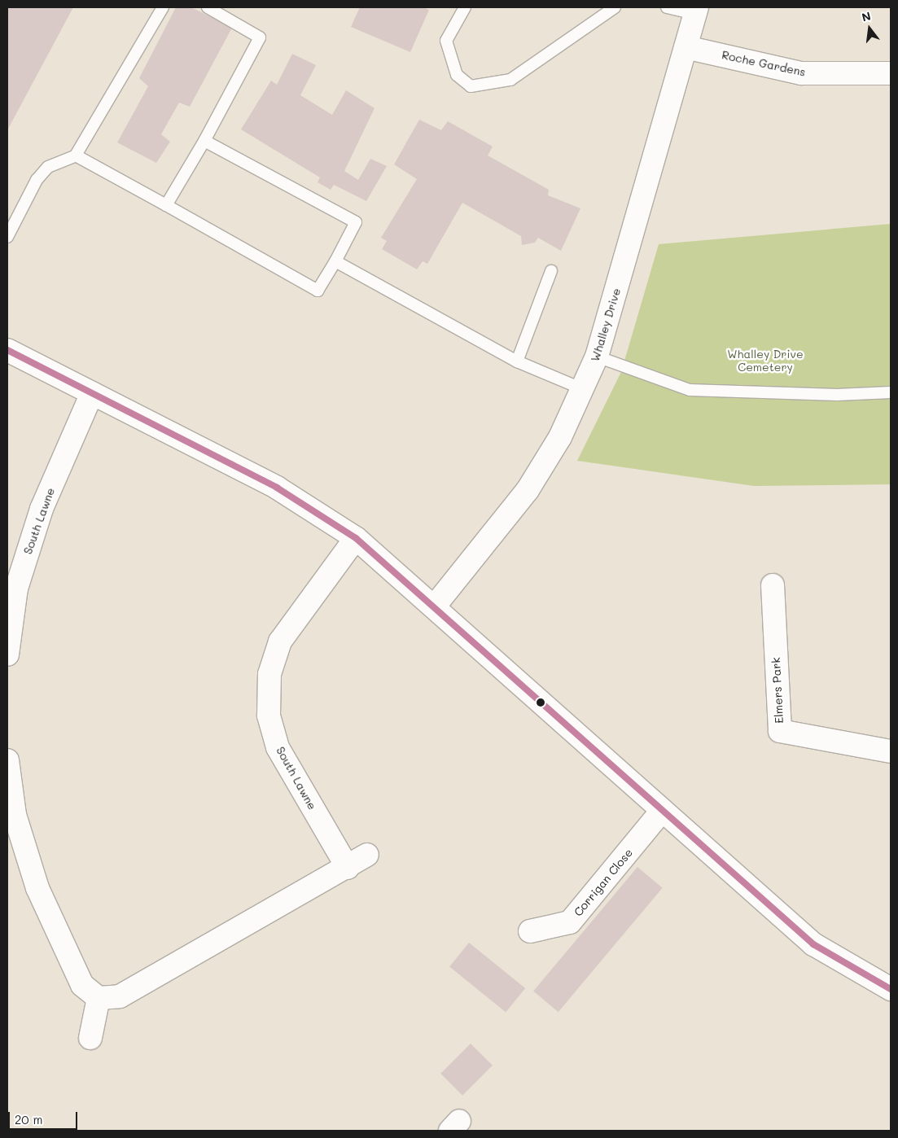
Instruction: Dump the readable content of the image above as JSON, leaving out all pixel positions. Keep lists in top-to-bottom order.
{
  "streets": {
    "street": [
      "Roche Gardens",
      "Whalley Drive",
      "South Lawne",
      "Elmers Park",
      "Corrigan Close"
    ]
  },
  "crossings": [
    ["Roche Gardens", "Whalley Drive"]
  ],
  "parks": ["Whalley Drive Cemetery"],
  "scale_bar": "20 m",
  "north": "top"
}
